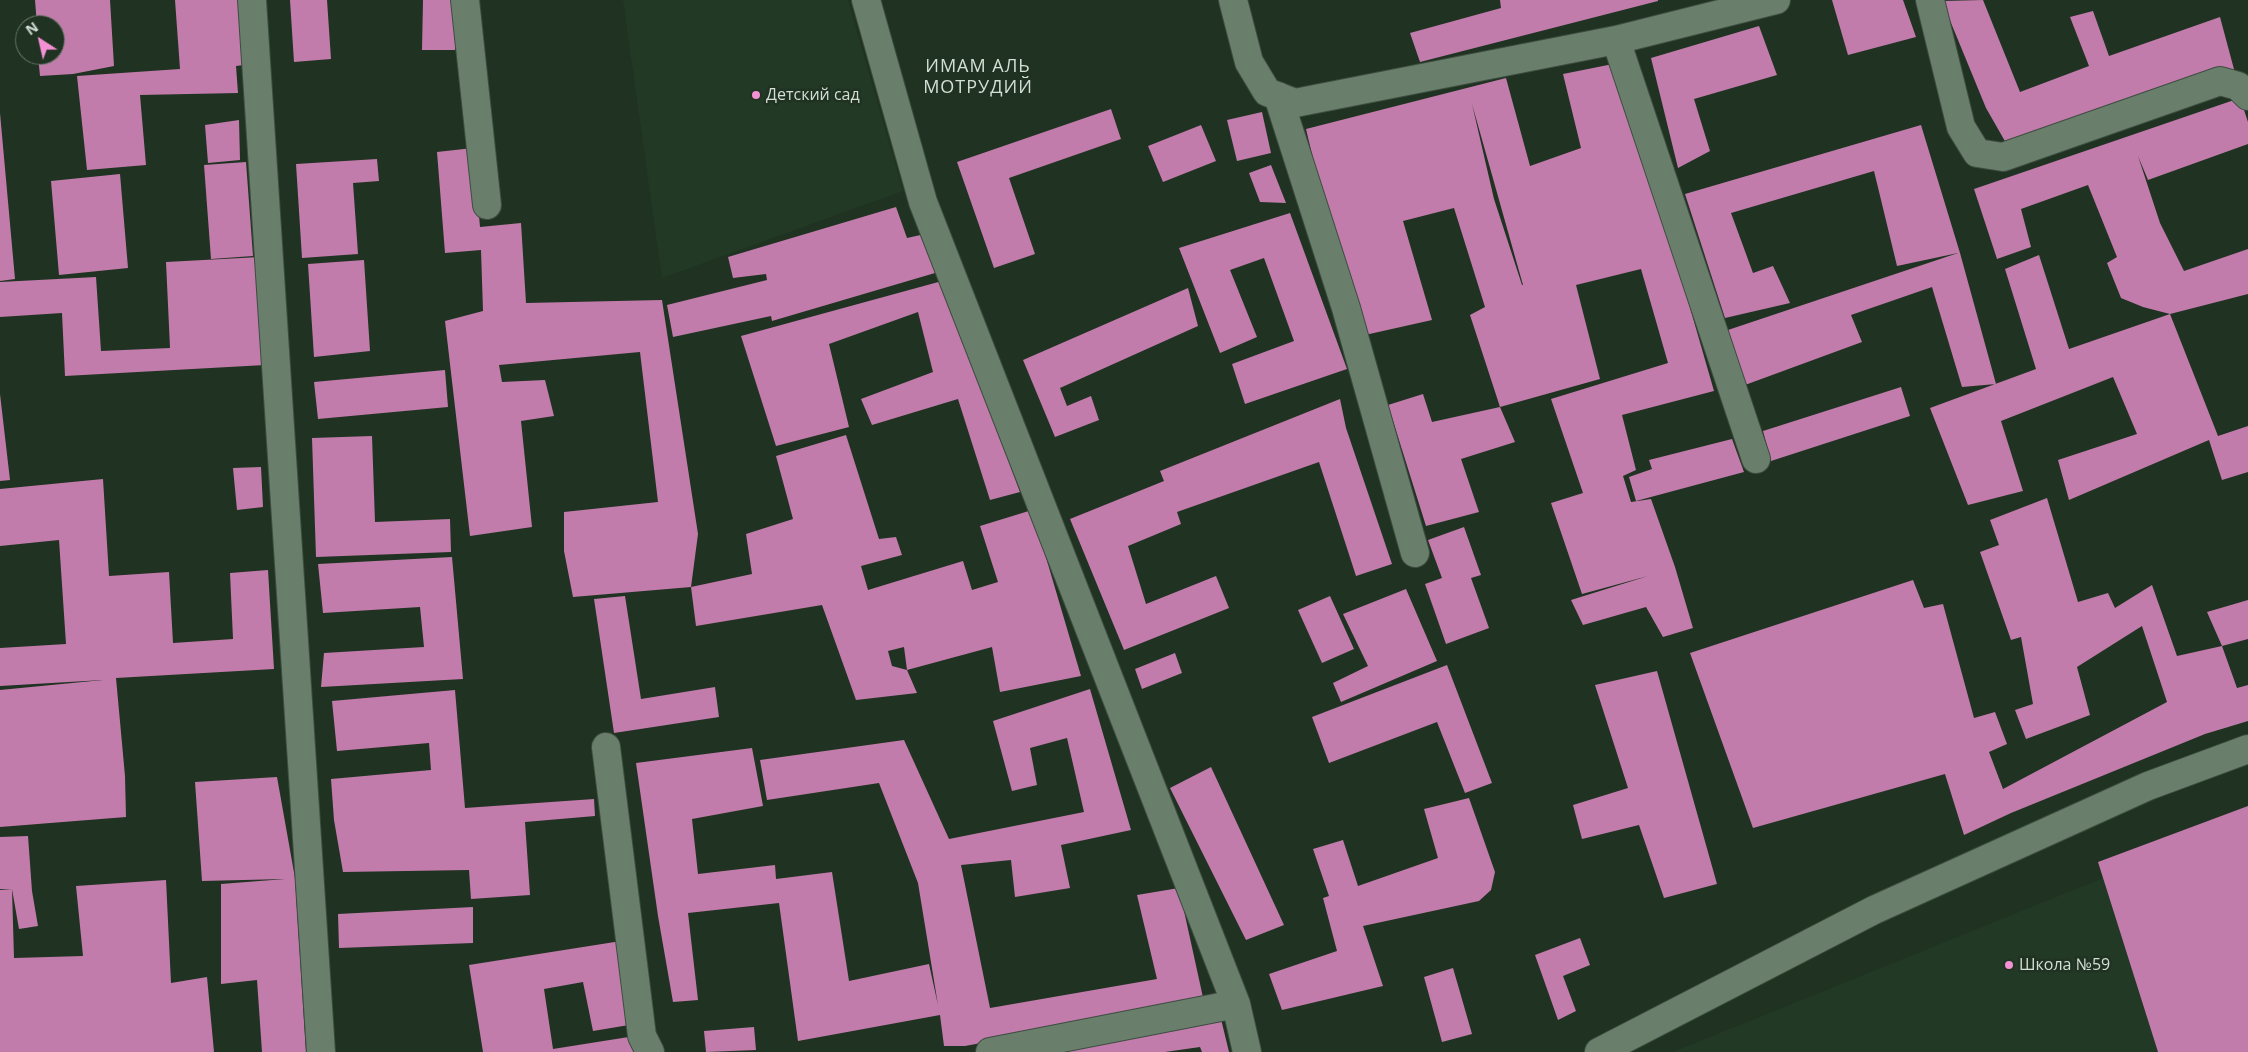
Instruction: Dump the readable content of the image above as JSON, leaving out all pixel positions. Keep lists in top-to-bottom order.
{
  "districts": ["ИМАМ АЛЬ МОТРУДИЙ"],
  "places": ["Детский сад", "Школа №59"],
  "north": "top left"
}
